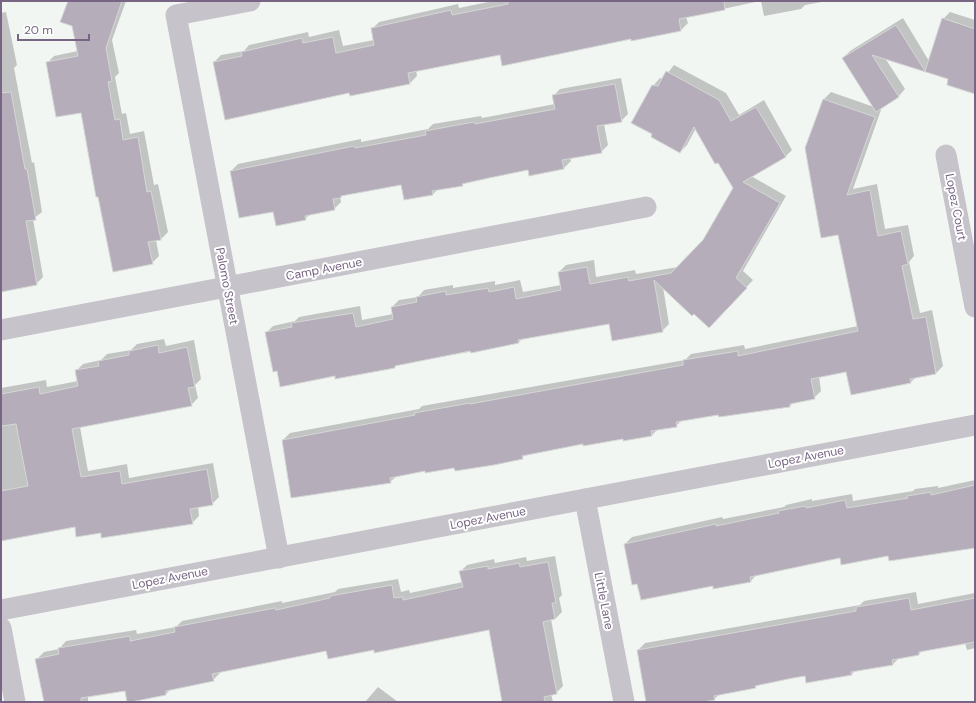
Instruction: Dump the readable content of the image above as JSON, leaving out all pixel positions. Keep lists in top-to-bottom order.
{
  "streets": {
    "street": [
      "Lopez Court",
      "Camp Avenue",
      "Palomo Street",
      "Lopez Avenue",
      "Little Lane"
    ]
  },
  "crossings": [
    ["Camp Avenue", "Palomo Street"],
    ["Palomo Street", "Lopez Avenue"],
    ["Lopez Avenue", "Little Lane"]
  ],
  "scale_bar": "20 m"
}
